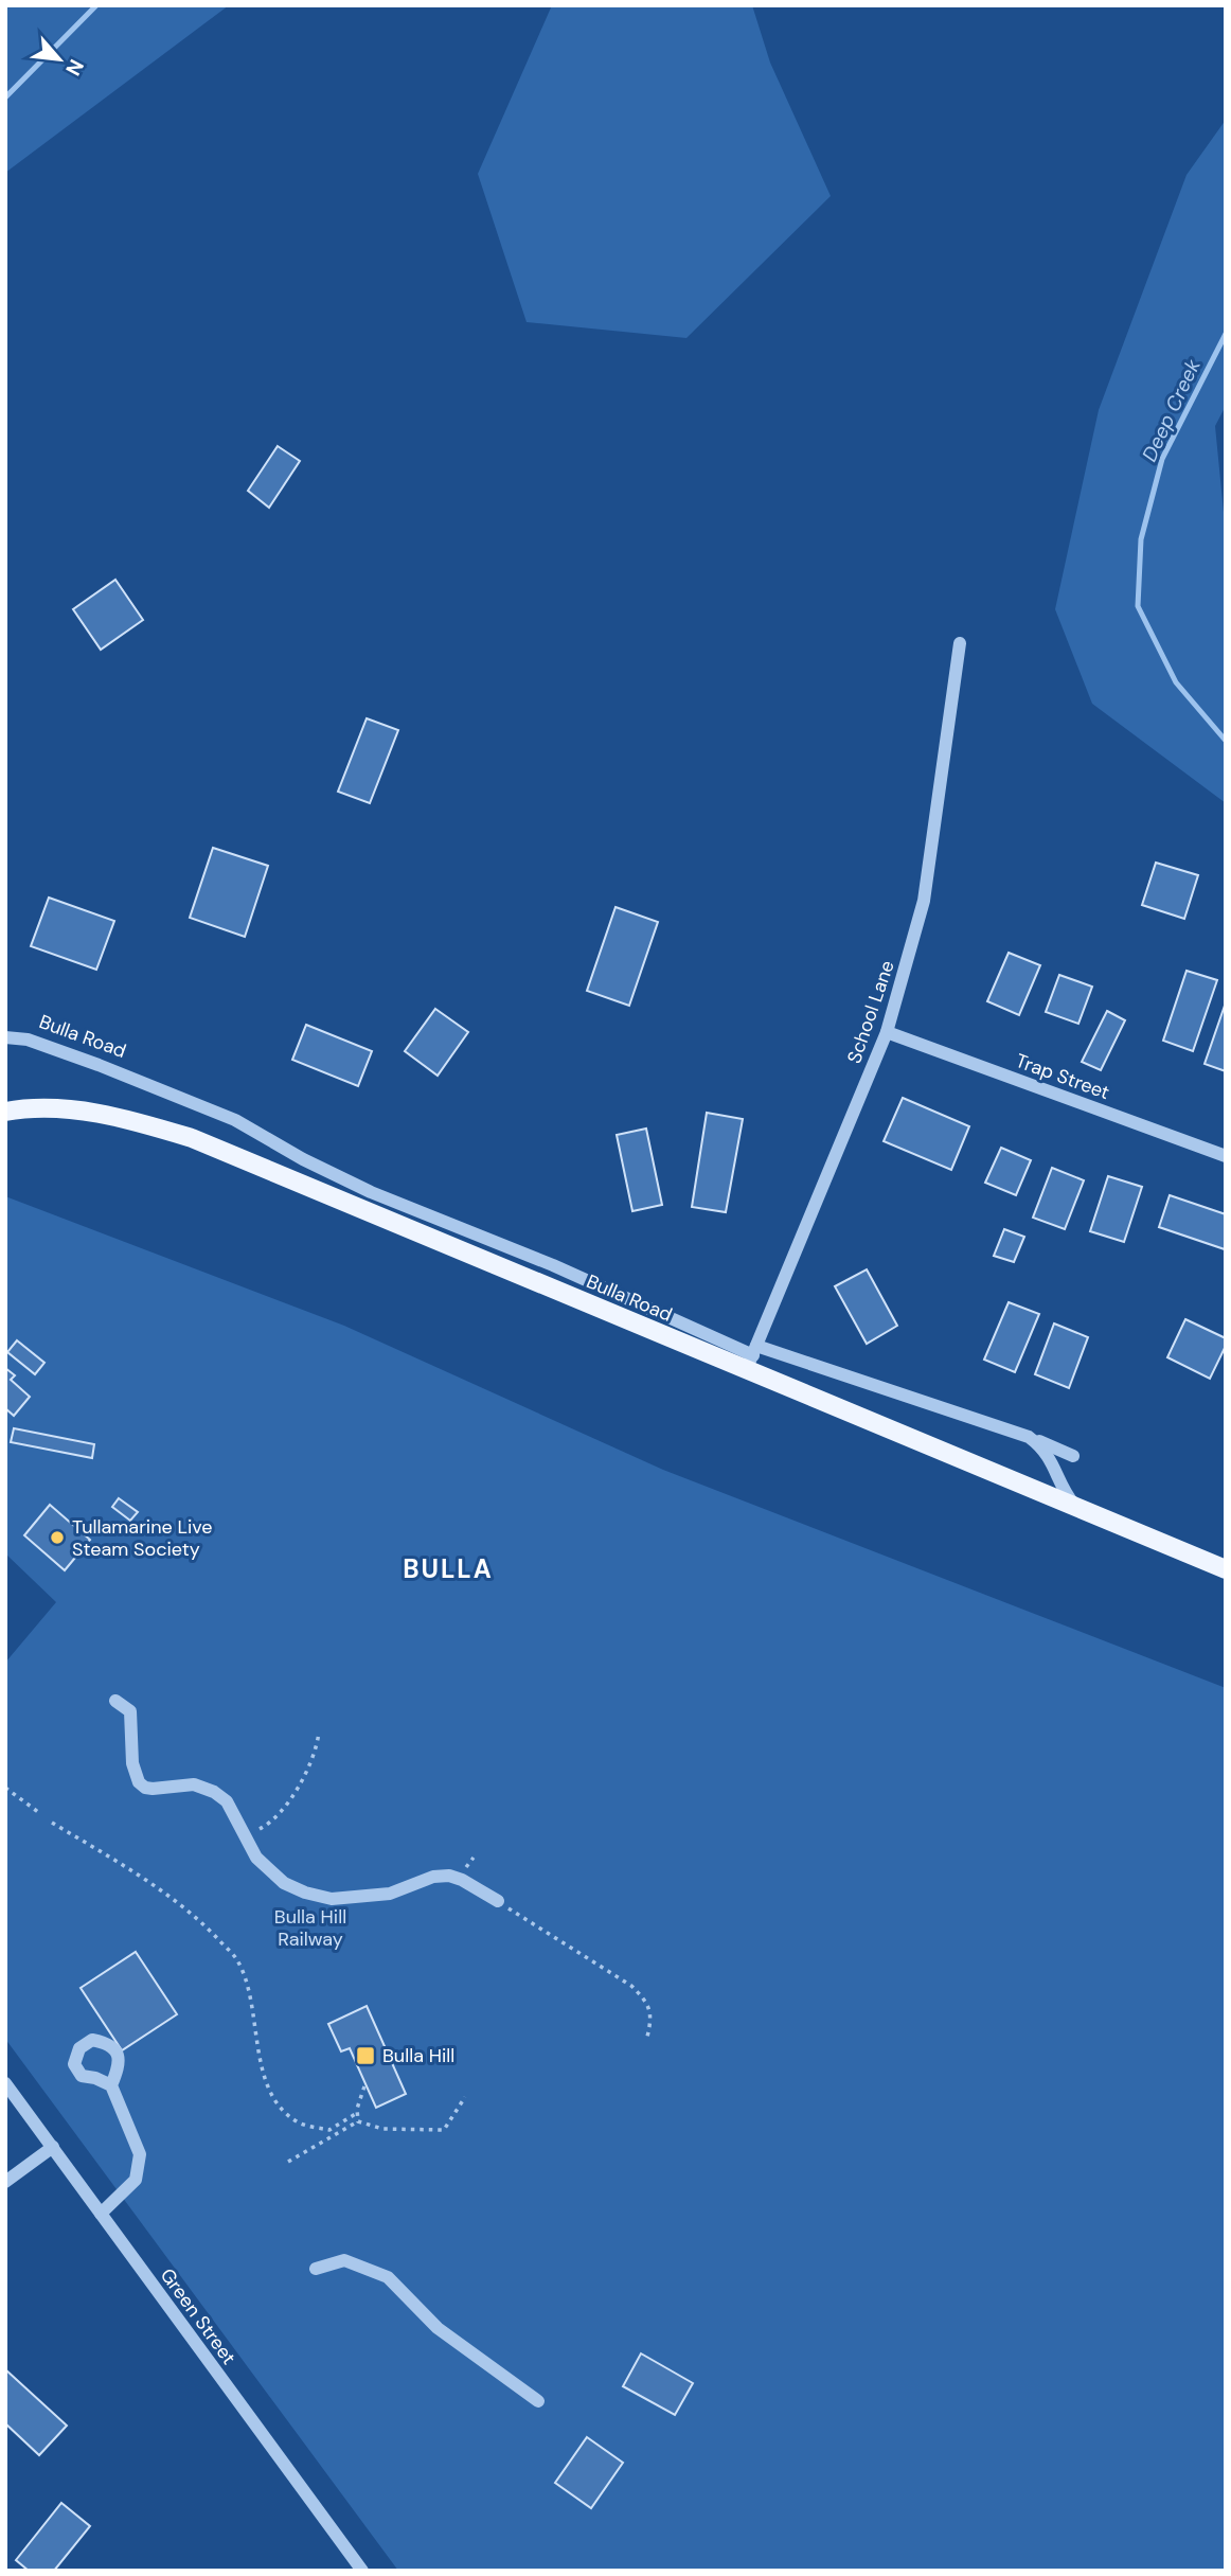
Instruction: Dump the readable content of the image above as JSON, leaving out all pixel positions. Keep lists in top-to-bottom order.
{
  "streets": {
    "main road": ["Bulla Road"],
    "street": ["School Lane", "Trap Street", "Green Street"]
  },
  "crossings": [
    ["School Lane", "Bulla Road"],
    ["School Lane", "Trap Street"]
  ],
  "districts": ["BULLA"],
  "water": ["Deep Creek"],
  "parks": ["Bulla Hill Railway"],
  "places": {
    "other": ["Tullamarine Live Steam Society"],
    "transit": ["Bulla Hill"]
  },
  "north": "bottom right"
}
